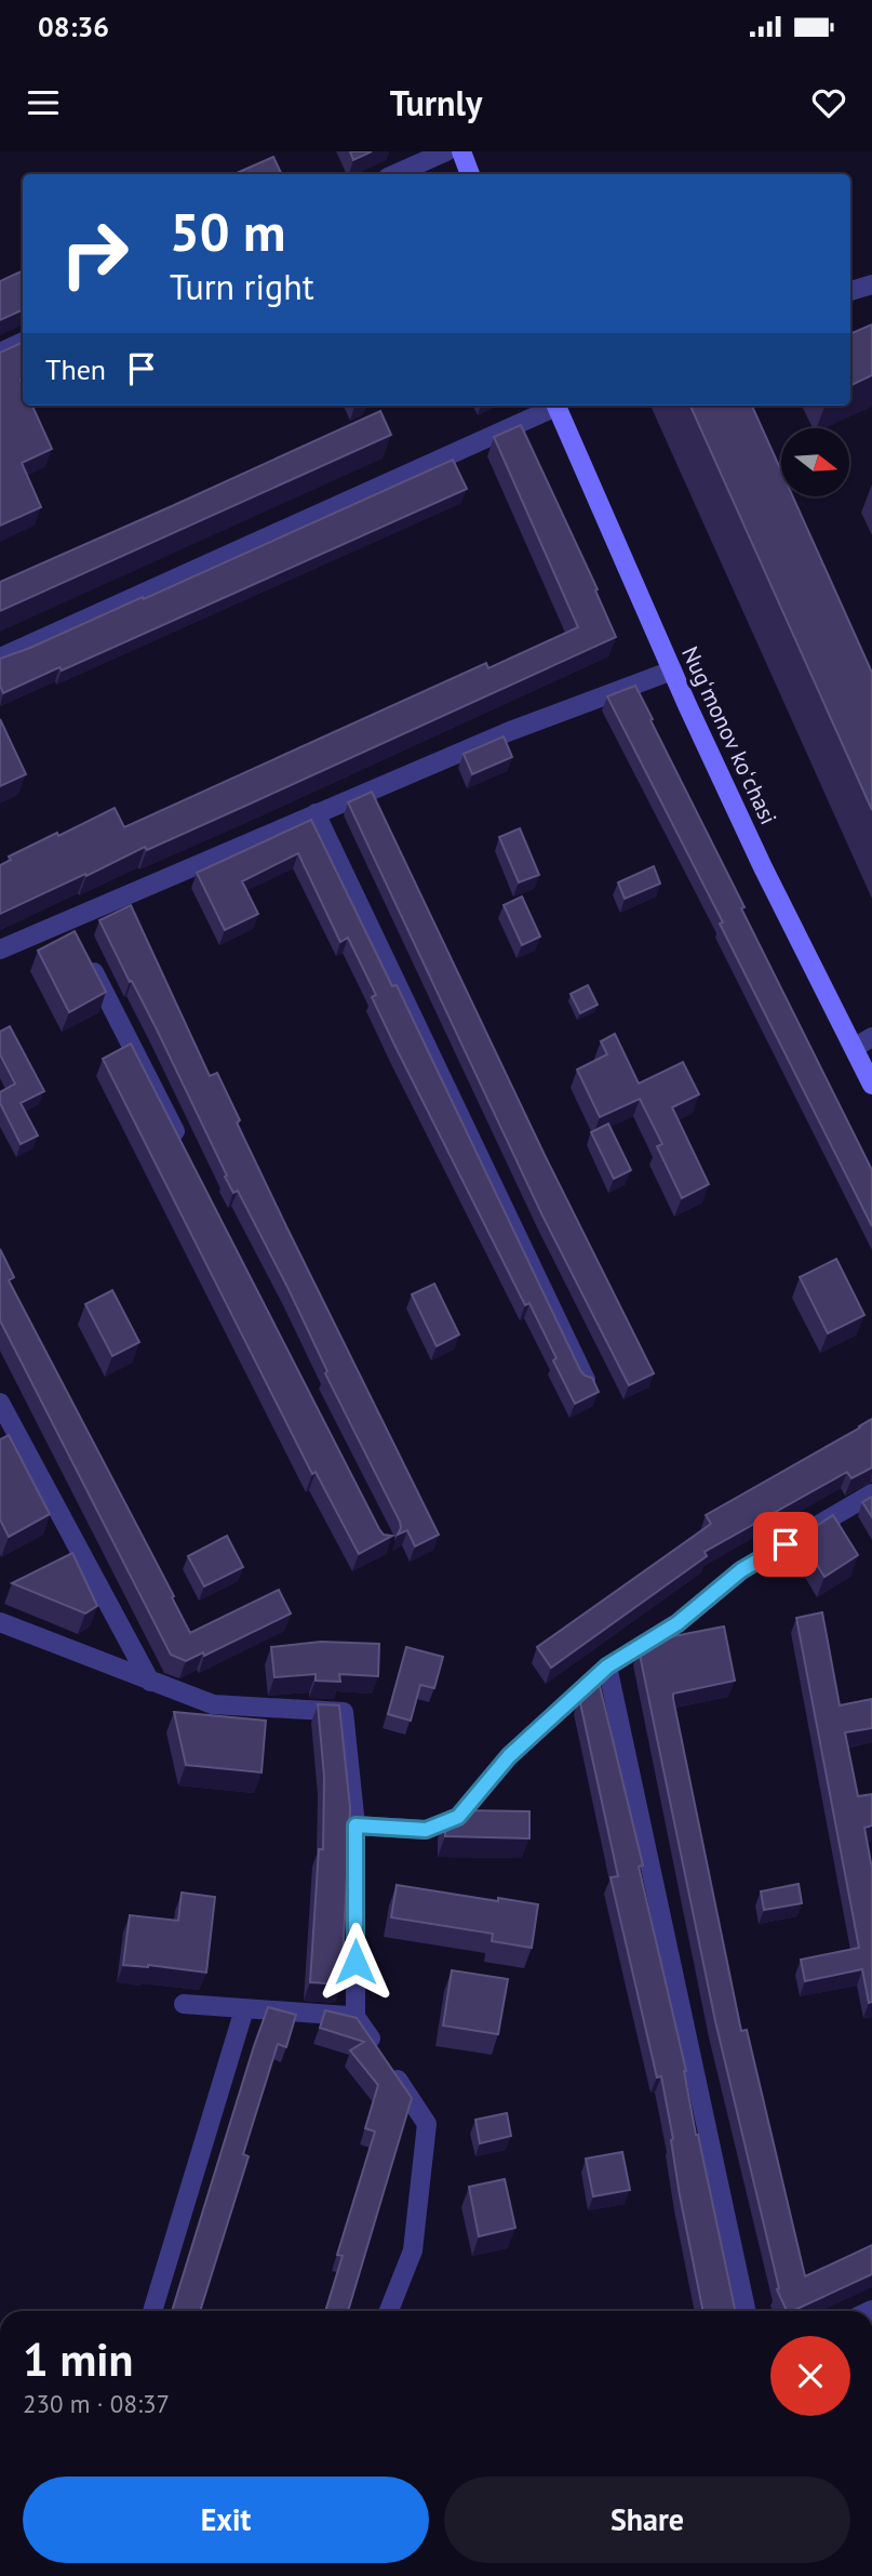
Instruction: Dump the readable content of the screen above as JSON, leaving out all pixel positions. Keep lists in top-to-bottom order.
{
  "streets": {
    "main road": ["Nugʻmonov koʻchasi"]
  },
  "north": "right",
  "page": {
    "status": "08:36",
    "header": "Turnly",
    "turn": ["50 m", "Turn right"],
    "then": "Then",
    "heading": ["1 min", "230 m · 08:37"],
    "buttons": ["Exit", "Share"]
  }
}
